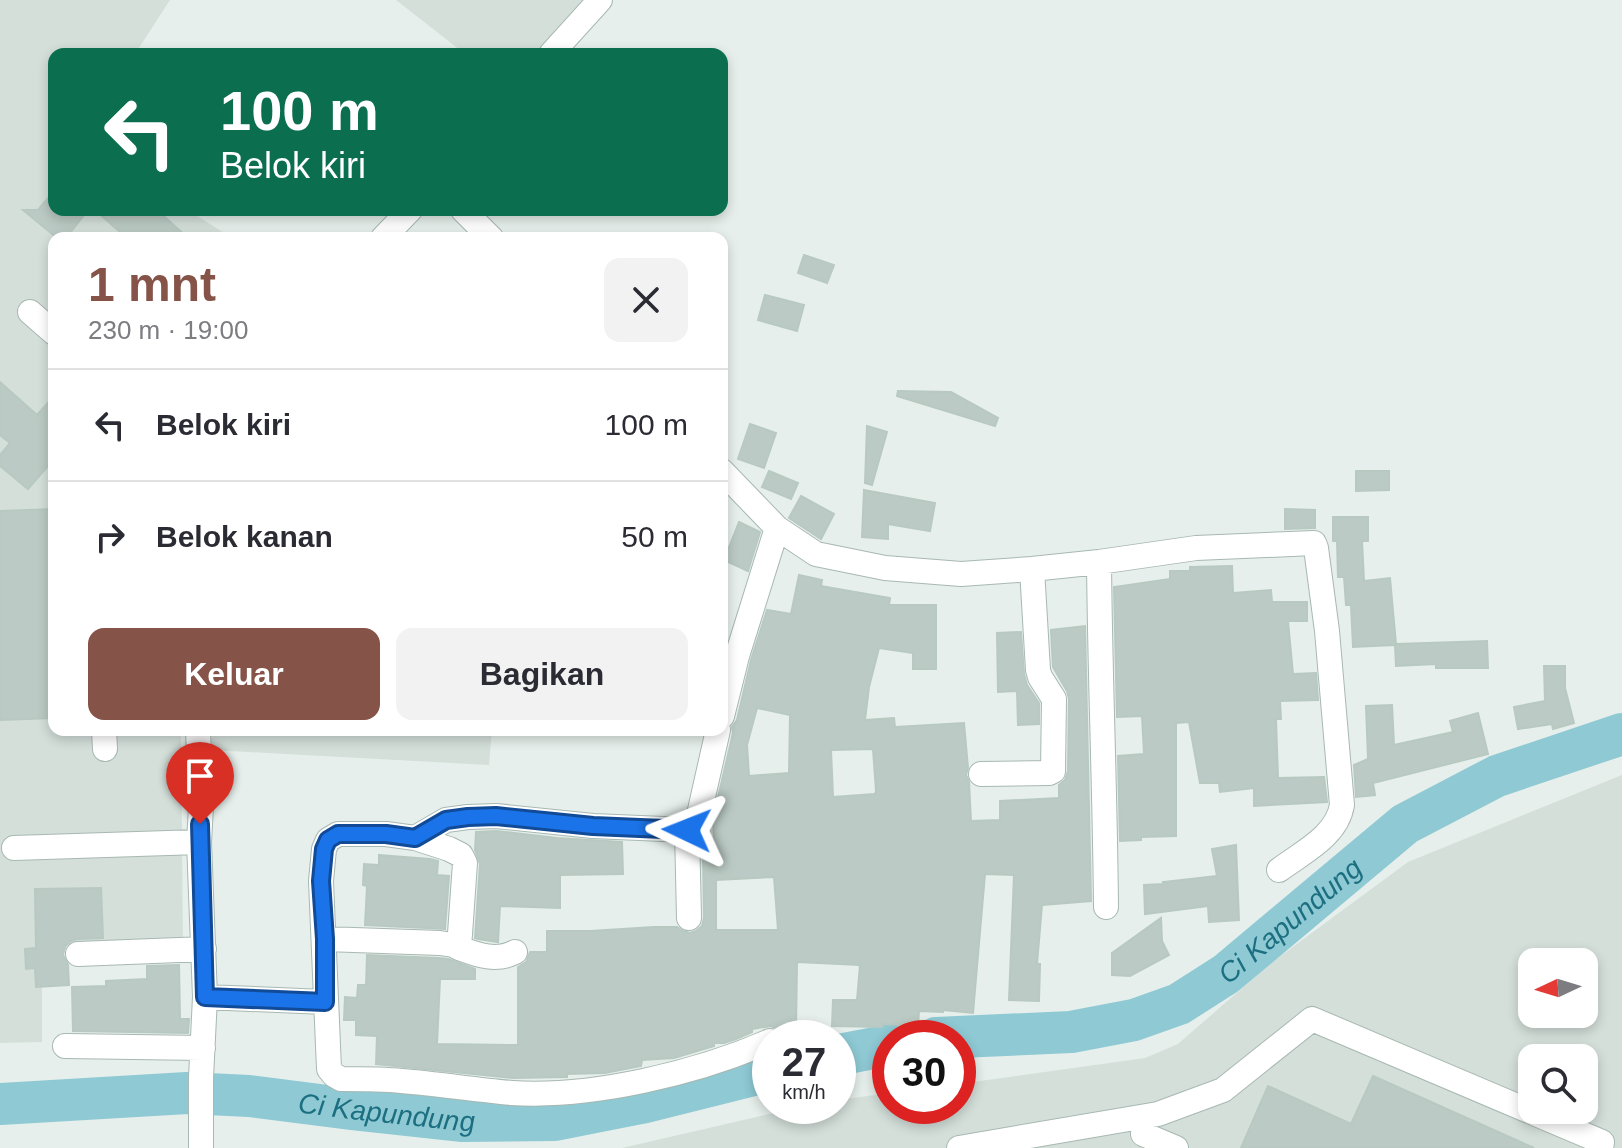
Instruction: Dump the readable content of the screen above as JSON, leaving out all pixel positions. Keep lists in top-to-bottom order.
{
  "water": ["Ci Kapundung"],
  "north": "left",
  "page": {
    "turn": ["100 m", "Belok kiri"],
    "heading": ["1 mnt", "230 m · 19:00"],
    "list": [
      {
        "name": "Belok kiri",
        "value": "100 m"
      },
      {
        "name": "Belok kanan",
        "value": "50 m"
      }
    ],
    "buttons": ["Keluar", "Bagikan"],
    "speed": "27 km/h",
    "limit": "30"
  }
}
